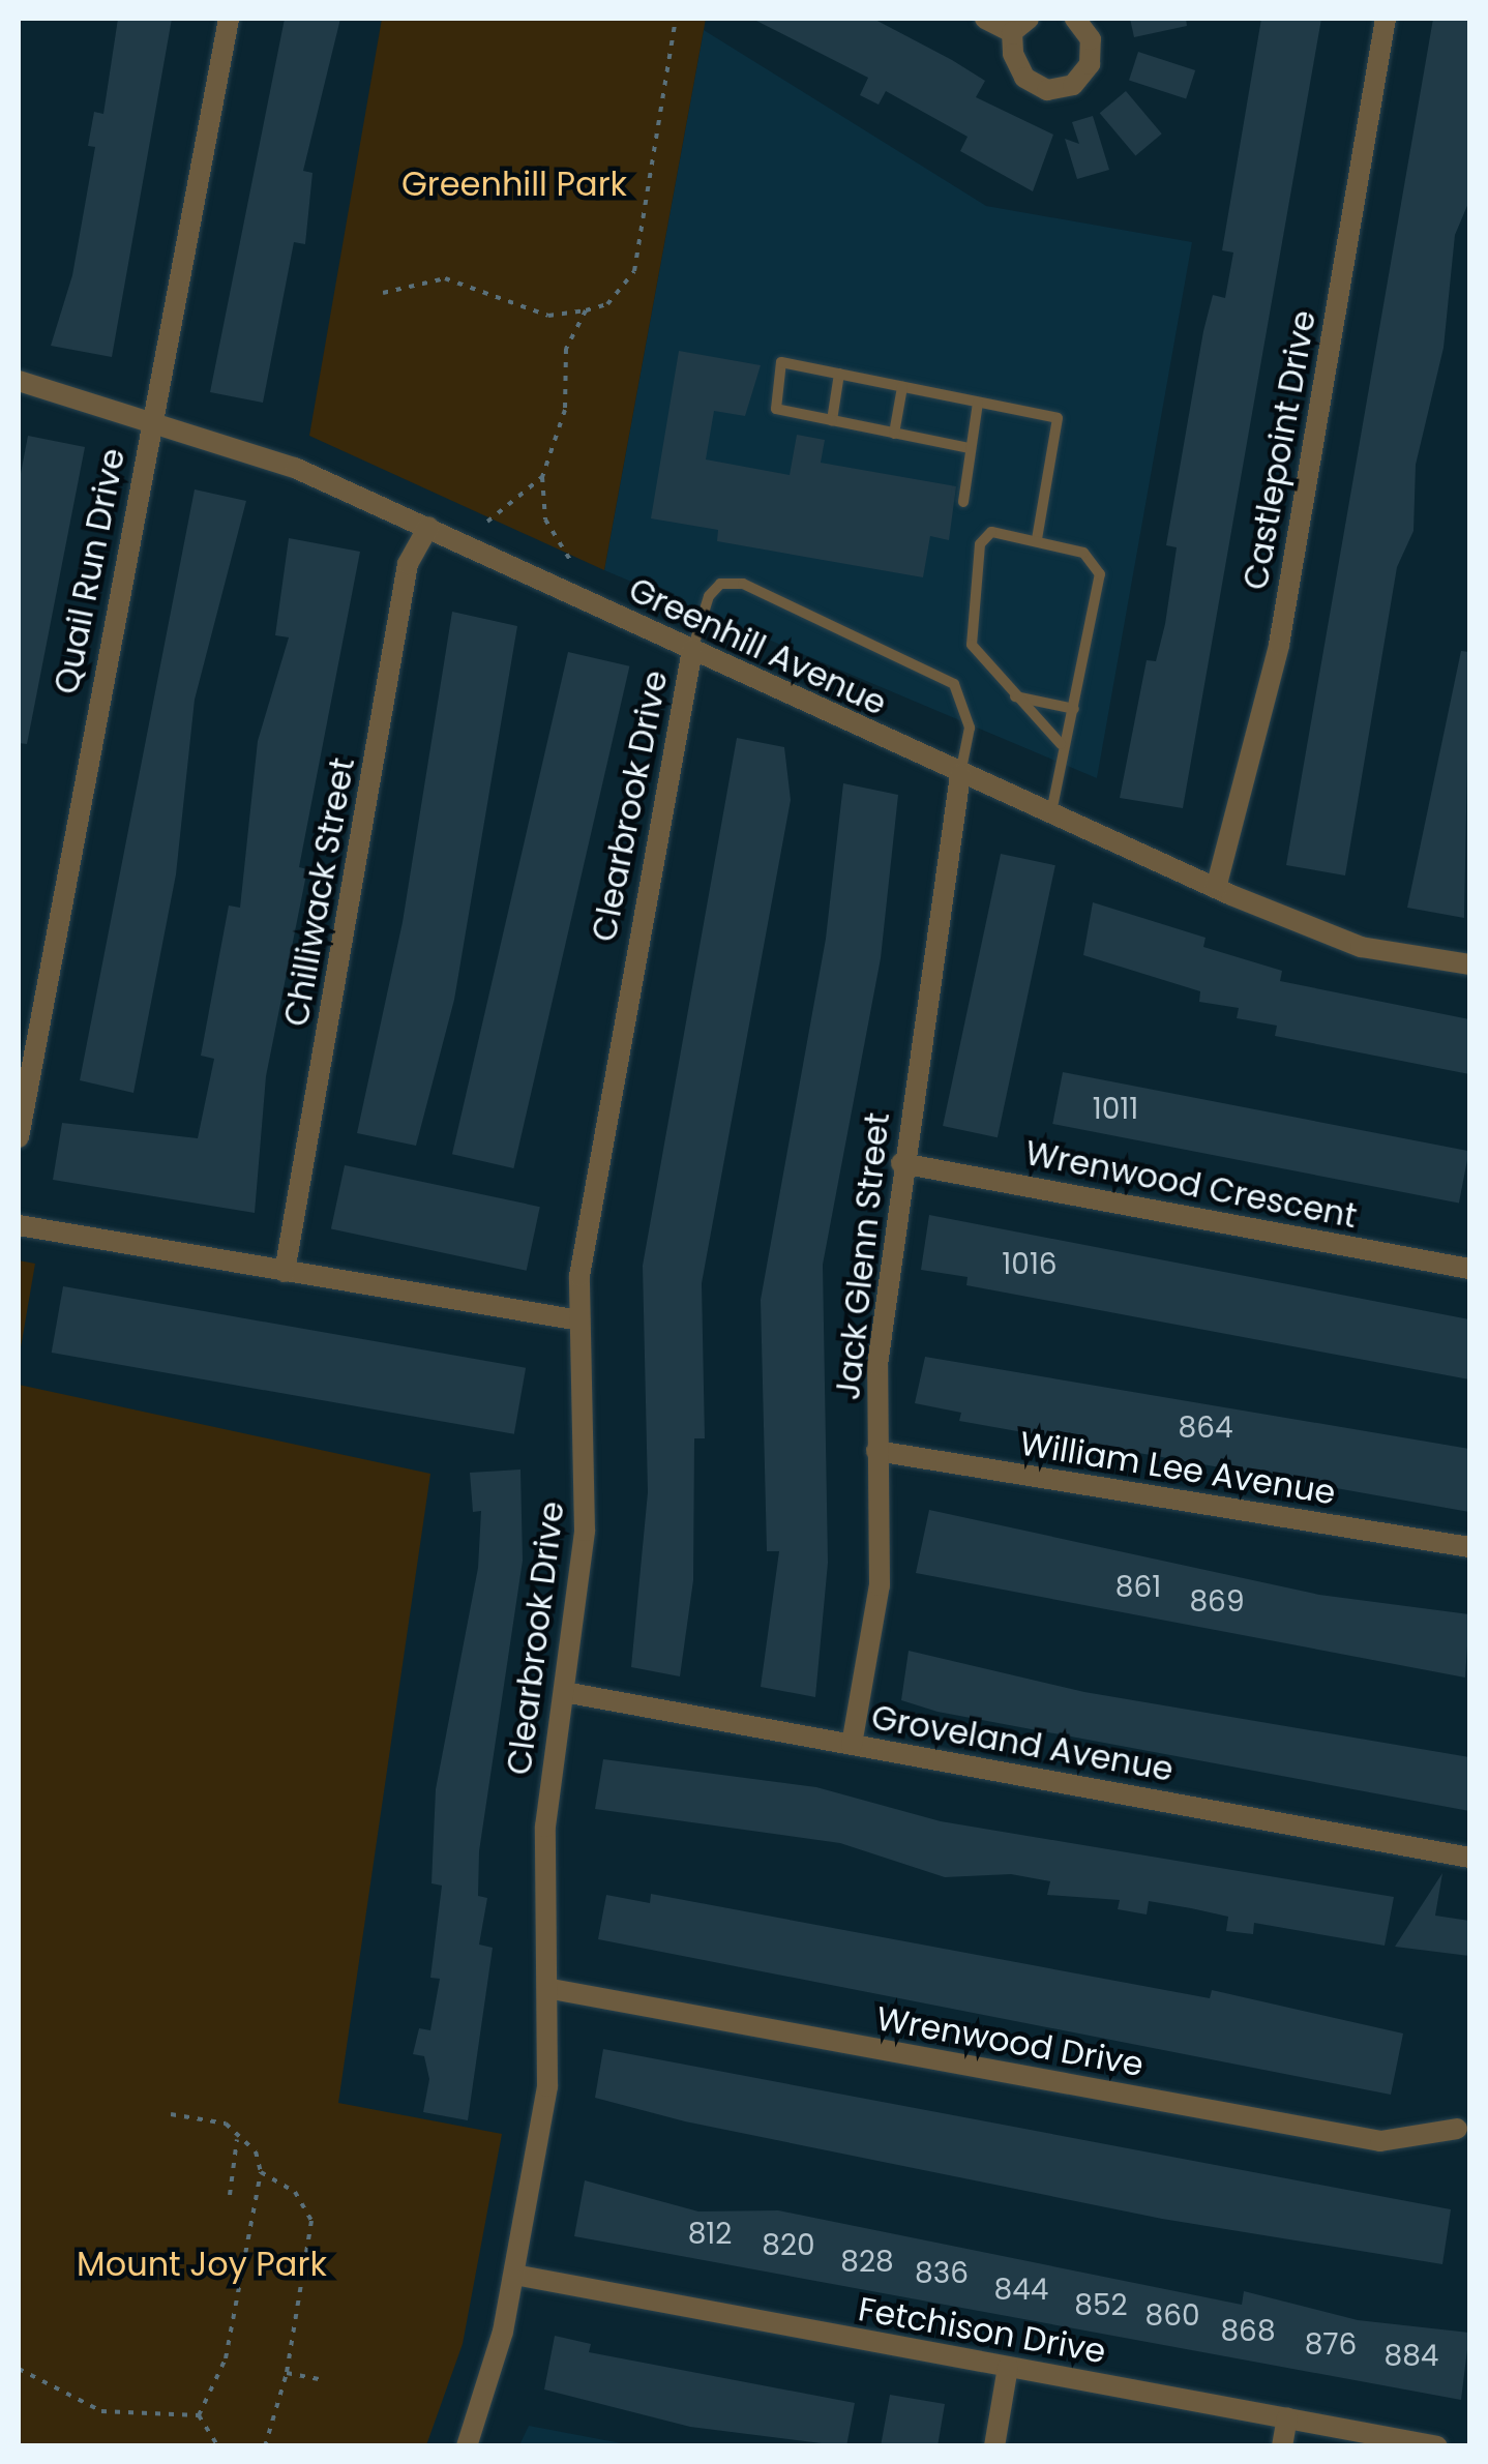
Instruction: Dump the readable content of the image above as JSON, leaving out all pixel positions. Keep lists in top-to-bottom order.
{
  "streets": {
    "street": [
      "Castlepoint Drive",
      "Quail Run Drive",
      "Greenhill Avenue",
      "Clearbrook Drive",
      "Chilliwack Street",
      "Wrenwood Crescent",
      "Jack Glenn Street",
      "William Lee Avenue",
      "Groveland Avenue",
      "Wrenwood Drive",
      "Fetchison Drive"
    ]
  },
  "crossings": [
    ["Castlepoint Drive", "Greenhill Avenue"],
    ["Quail Run Drive", "Greenhill Avenue"],
    ["Greenhill Avenue", "Clearbrook Drive"],
    ["Greenhill Avenue", "Chilliwack Street"],
    ["Greenhill Avenue", "Jack Glenn Street"],
    ["Clearbrook Drive", "Groveland Avenue"],
    ["Clearbrook Drive", "Wrenwood Drive"],
    ["Clearbrook Drive", "Fetchison Drive"],
    ["Wrenwood Crescent", "Jack Glenn Street"],
    ["Jack Glenn Street", "William Lee Avenue"],
    ["Jack Glenn Street", "Groveland Avenue"]
  ],
  "parks": ["Greenhill Park", "Mount Joy Park"],
  "house_numbers": [
    "1011",
    "1016",
    "864",
    "861",
    "869",
    "812",
    "820",
    "828",
    "836",
    "844",
    "852",
    "860",
    "868",
    "876",
    "884"
  ]
}
